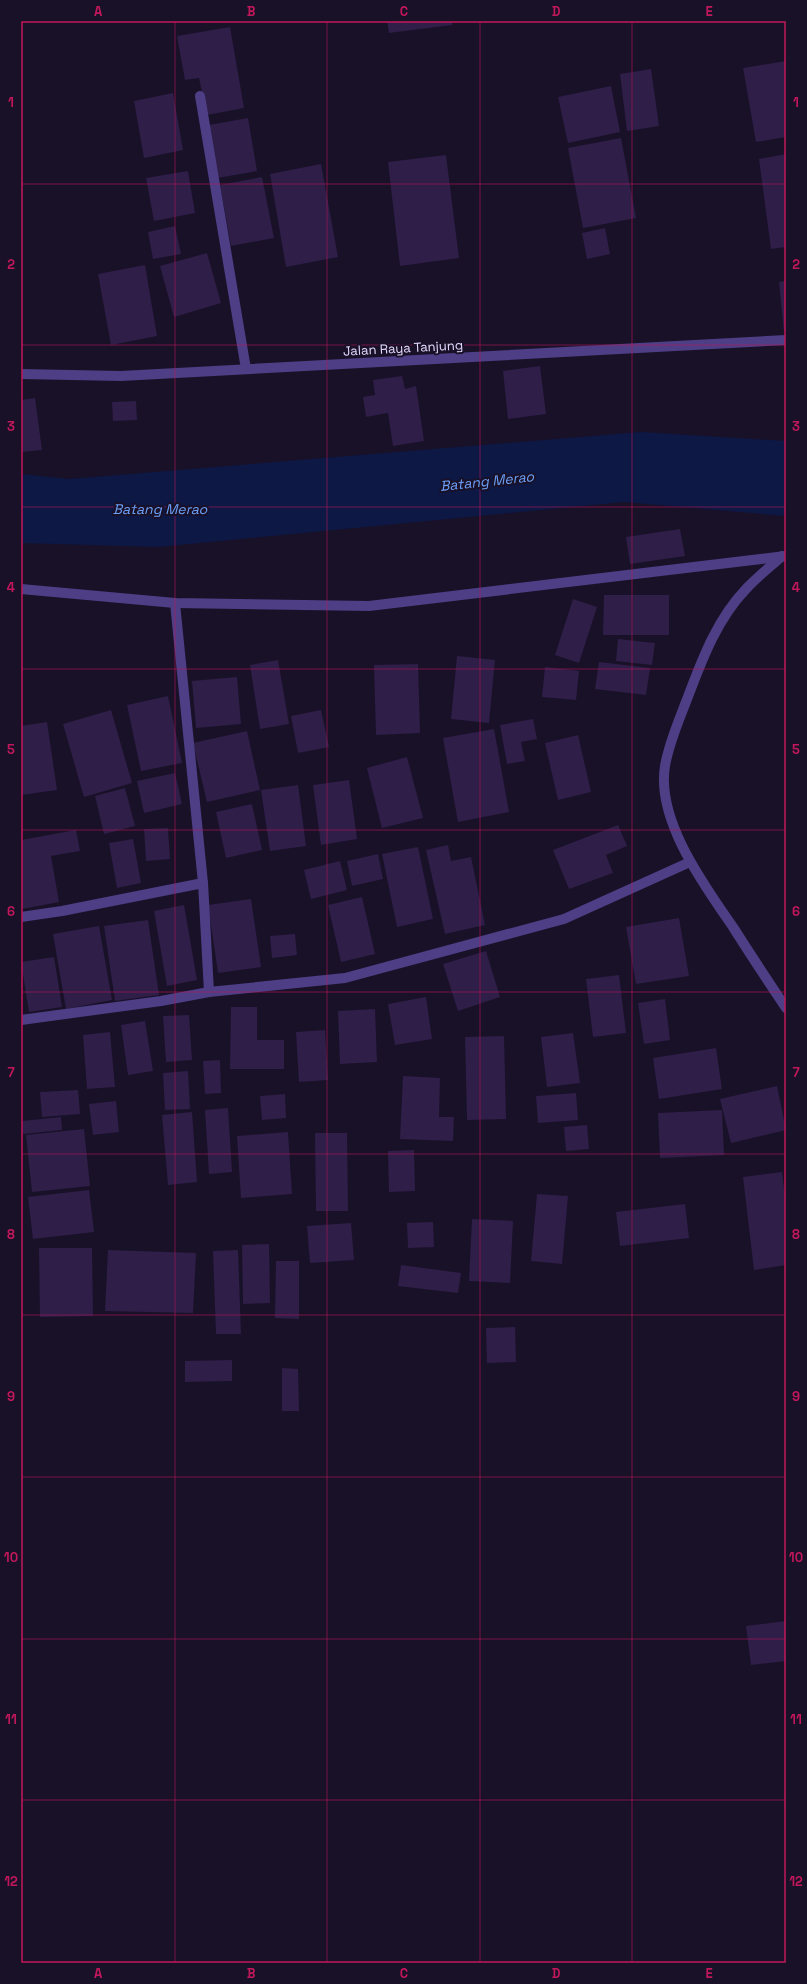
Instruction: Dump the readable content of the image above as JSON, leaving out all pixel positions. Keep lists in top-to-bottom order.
{
  "streets": {
    "street": ["Jalan Raya Tanjung"]
  },
  "water": ["Batang Merao"],
  "grid": {
    "columns": [
      "A",
      "B",
      "C",
      "D",
      "E"
    ],
    "rows": [
      "1",
      "2",
      "3",
      "4",
      "5",
      "6",
      "7",
      "8",
      "9",
      "10",
      "11",
      "12"
    ]
  }
}
